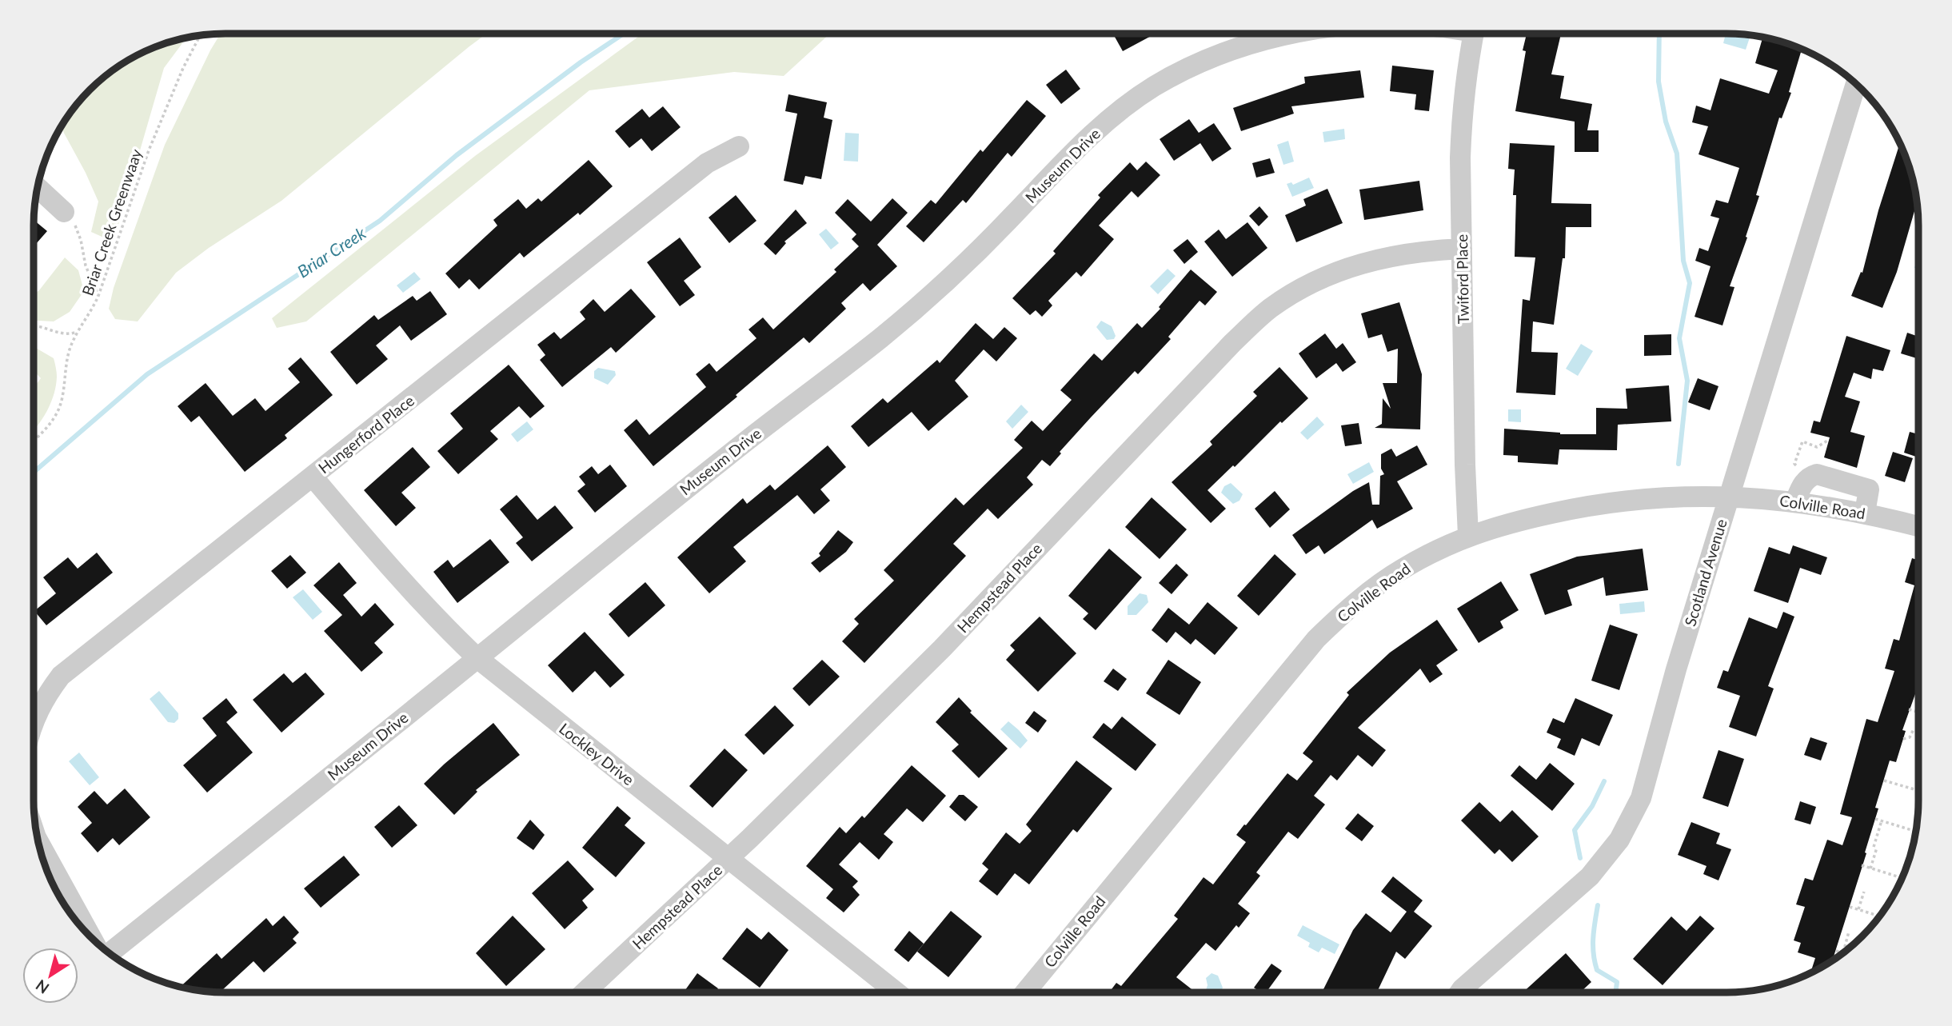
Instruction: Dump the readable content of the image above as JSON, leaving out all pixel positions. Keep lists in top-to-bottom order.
{
  "streets": {
    "street": [
      "Museum Drive",
      "Twiford Place",
      "Hungerford Place",
      "Colville Road",
      "Scotland Avenue",
      "Hempstead Place",
      "Lockley Drive"
    ],
    "path": ["Briar Creek Greenwaay"]
  },
  "crossings": [
    ["Museum Drive", "Lockley Drive"],
    ["Twiford Place", "Colville Road"],
    ["Twiford Place", "Hempstead Place"],
    ["Hungerford Place", "Lockley Drive"],
    ["Colville Road", "Scotland Avenue"],
    ["Hempstead Place", "Lockley Drive"]
  ],
  "water": ["Briar Creek"],
  "north": "bottom left"
}
